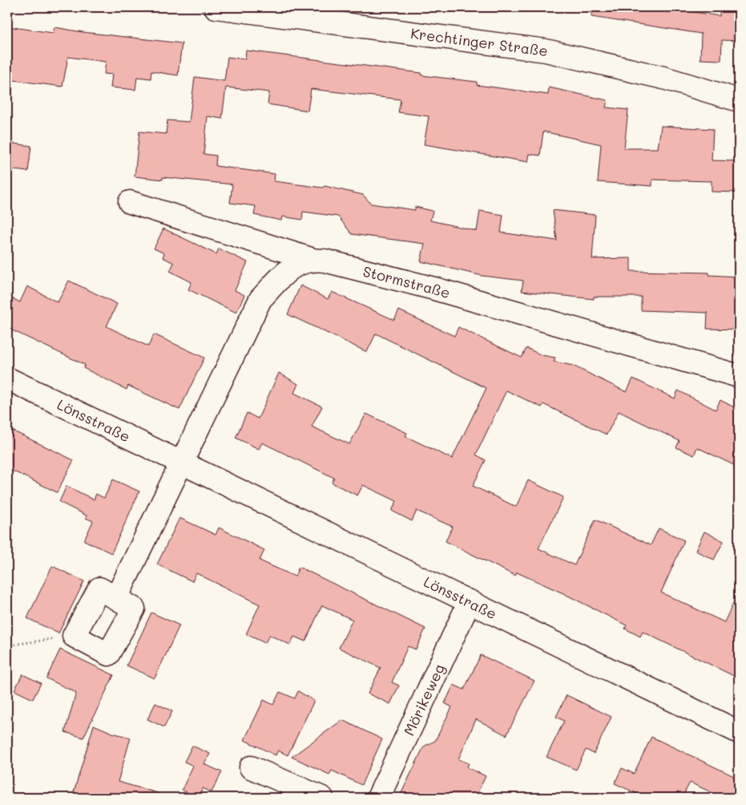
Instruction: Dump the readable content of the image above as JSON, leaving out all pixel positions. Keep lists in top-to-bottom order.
{
  "streets": {
    "street": [
      "Krechtinger Straße",
      "Stormstraße",
      "Lönsstraße",
      "Mörikeweg"
    ]
  },
  "crossings": [
    ["Stormstraße", "Lönsstraße"],
    ["Lönsstraße", "Mörikeweg"]
  ]
}
